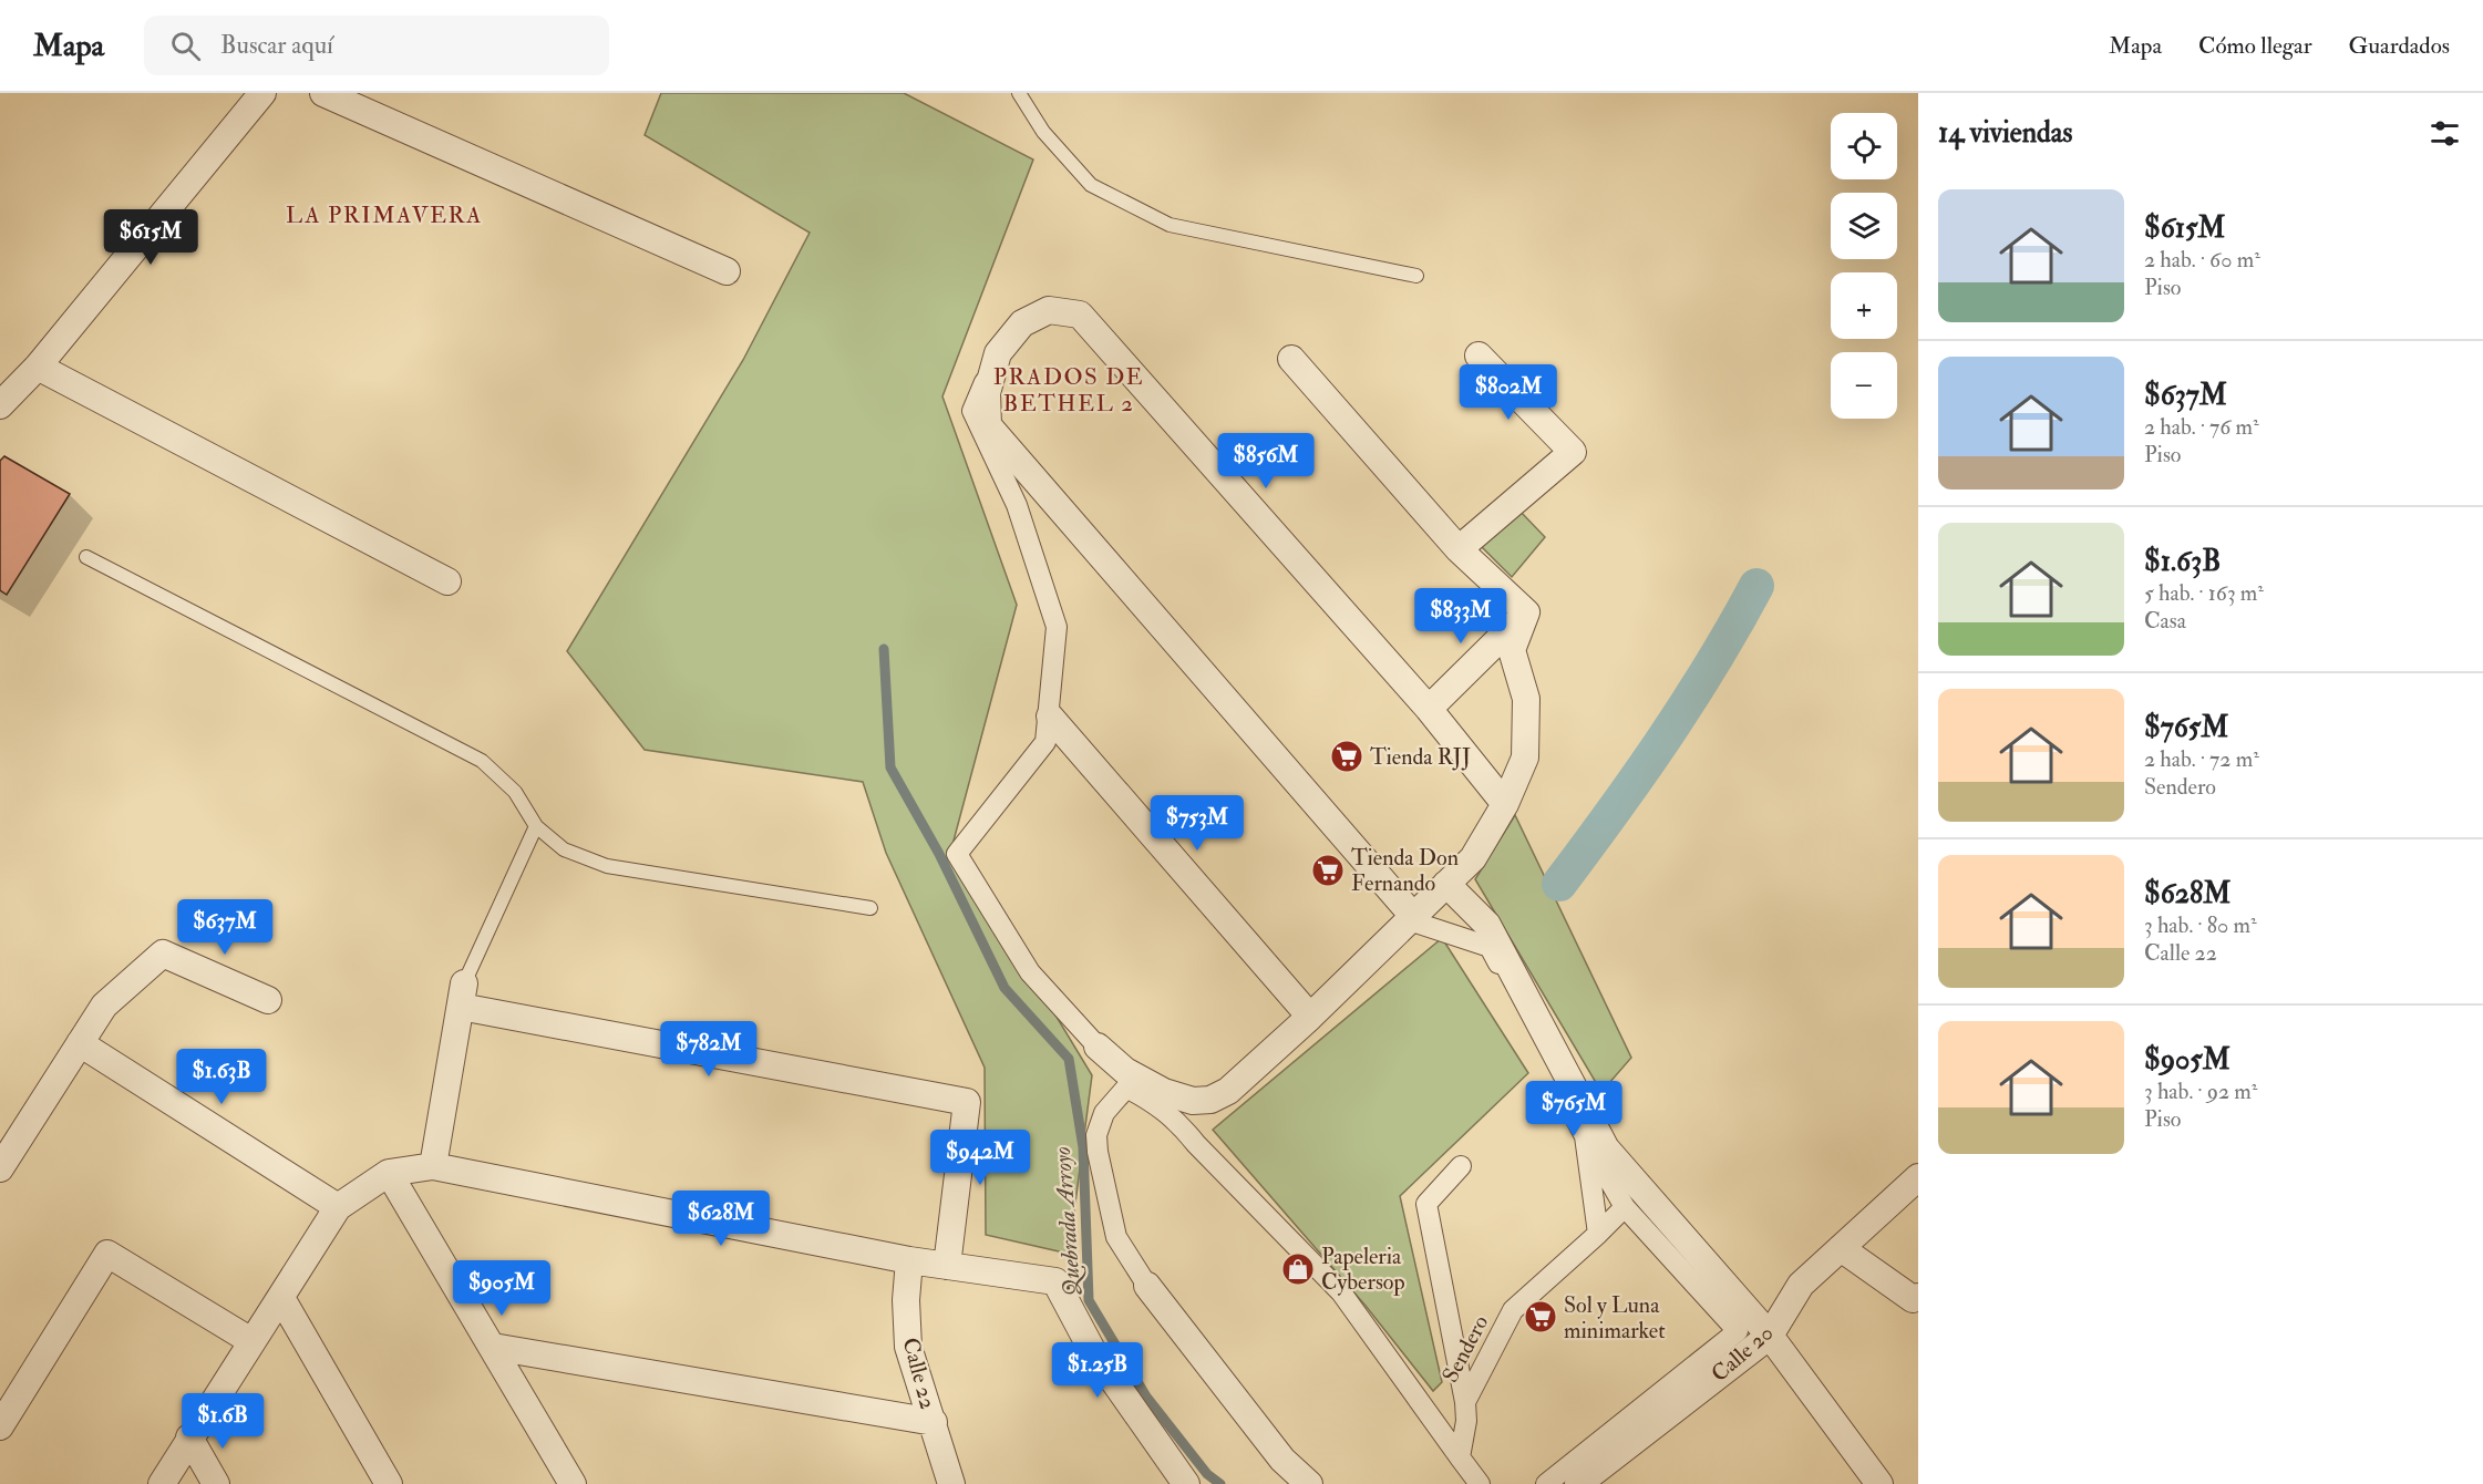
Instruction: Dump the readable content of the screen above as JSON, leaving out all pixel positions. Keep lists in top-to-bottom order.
{
  "streets": {
    "street": ["Sendero", "Calle 20", "Calle 22"]
  },
  "districts": ["LA PRIMAVERA", "PRADOS DE BETHEL 2"],
  "water": ["Quebrada Arroyo"],
  "places": {
    "supermarket": ["Tienda RJJ", "Tienda Don Fernando", "Sol y Luna minimarket"],
    "shop": ["Papeleria Cybersop"]
  },
  "page": {
    "header": "Mapa",
    "search": "Buscar aquí",
    "nav": ["Mapa", "Cómo llegar", "Guardados"],
    "heading": "14 viviendas",
    "map_buttons": ["+", "−"],
    "list": [
      {
        "name": "$615M",
        "note": "2 hab. · 60 m² · Piso"
      },
      {
        "name": "$637M",
        "note": "2 hab. · 76 m² · Piso"
      },
      {
        "name": "$1.63B",
        "note": "5 hab. · 163 m² · Casa"
      },
      {
        "name": "$765M",
        "note": "2 hab. · 72 m² · Sendero"
      },
      {
        "name": "$628M",
        "note": "3 hab. · 80 m² · Calle 22"
      },
      {
        "name": "$905M",
        "note": "3 hab. · 92 m² · Piso"
      }
    ],
    "price": [
      "$615M",
      "$802M",
      "$856M",
      "$833M",
      "$753M",
      "$637M",
      "$782M",
      "$1.63B",
      "$765M",
      "$942M",
      "$628M",
      "$905M",
      "$1.25B",
      "$1.6B"
    ]
  }
}
